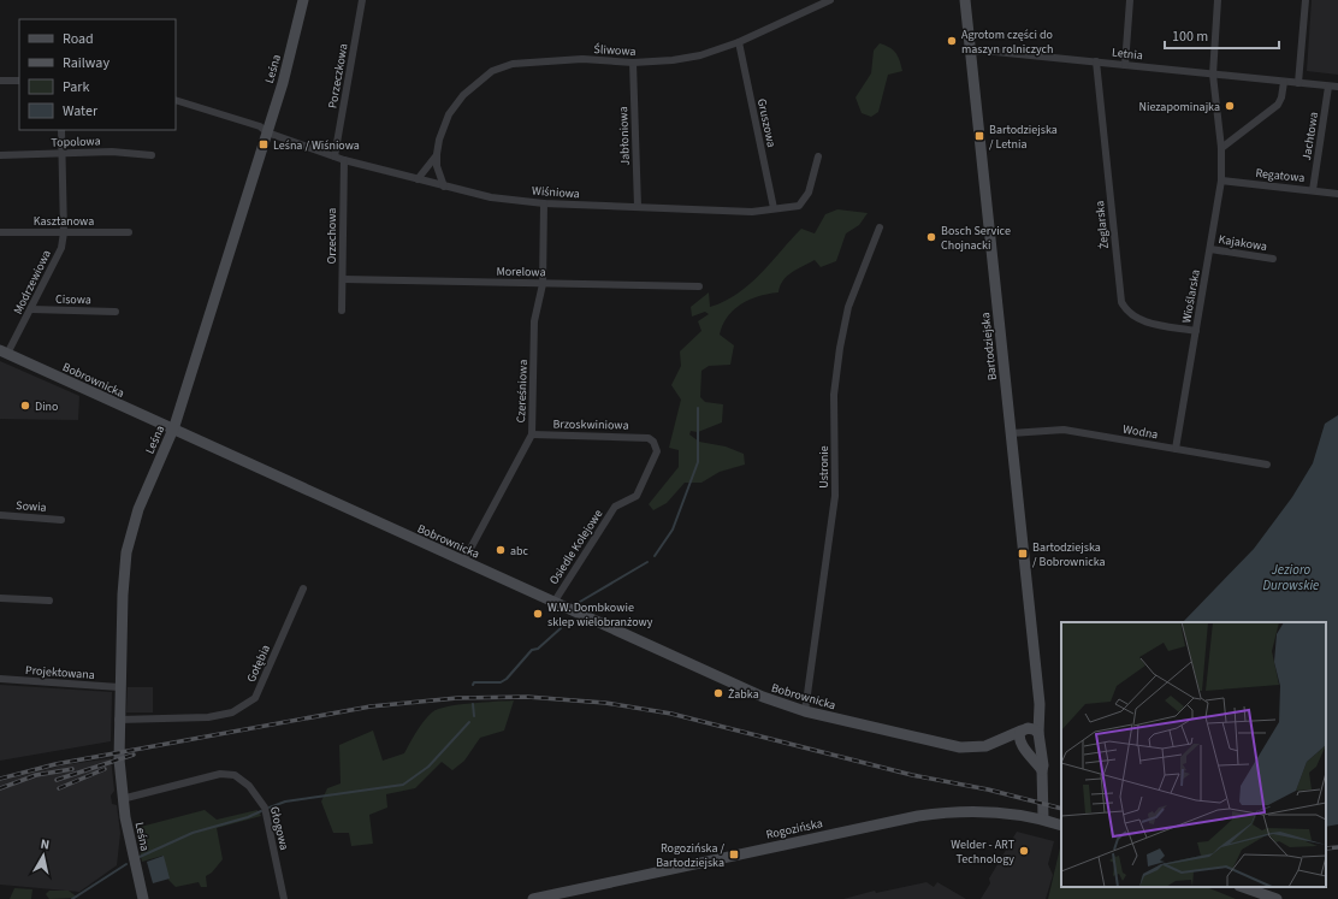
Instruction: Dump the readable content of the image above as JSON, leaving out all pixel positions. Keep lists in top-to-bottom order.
{
  "streets": {
    "street": [
      "Śliwowa",
      "Letnia",
      "Leśna",
      "Porzeczkowa",
      "Gruszowa",
      "Jabłoniowa",
      "Jachtowa",
      "Topolowa",
      "Regatowa",
      "Wiśniowa",
      "Kasztanowa",
      "Żeglarska",
      "Orzechowa",
      "Kajakowa",
      "Morelowa",
      "Modrzewiowa",
      "Wioślarska",
      "Cisowa",
      "Bartodziejska",
      "Bobrownicka",
      "Czereśniowa",
      "Brzoskwiniowa",
      "Wodna",
      "Ustronie",
      "Sowia",
      "Osiedle Kolejowe",
      "Gołębia",
      "Projektowana",
      "Głogowa",
      "Rogozińska"
    ]
  },
  "crossings": [
    ["Śliwowa", "Gruszowa"],
    ["Śliwowa", "Jabłoniowa"],
    ["Śliwowa", "Wiśniowa"],
    ["Letnia", "Jachtowa"],
    ["Letnia", "Żeglarska"],
    ["Letnia", "Wioślarska"],
    ["Letnia", "Bartodziejska"],
    ["Leśna", "Wiśniowa"],
    ["Leśna", "Bobrownicka"],
    ["Leśna", "Gołębia"],
    ["Leśna", "Projektowana"],
    ["Leśna", "Głogowa"],
    ["Porzeczkowa", "Wiśniowa"],
    ["Gruszowa", "Wiśniowa"],
    ["Jabłoniowa", "Wiśniowa"],
    ["Jachtowa", "Regatowa"],
    ["Topolowa", "Modrzewiowa"],
    ["Regatowa", "Wioślarska"],
    ["Wiśniowa", "Orzechowa"],
    ["Wiśniowa", "Czereśniowa"],
    ["Kasztanowa", "Modrzewiowa"],
    ["Żeglarska", "Wioślarska"],
    ["Orzechowa", "Morelowa"],
    ["Kajakowa", "Wioślarska"],
    ["Morelowa", "Czereśniowa"],
    ["Modrzewiowa", "Cisowa"],
    ["Modrzewiowa", "Bobrownicka"],
    ["Wioślarska", "Wodna"],
    ["Bartodziejska", "Bobrownicka"],
    ["Bartodziejska", "Wodna"],
    ["Bartodziejska", "Rogozińska"],
    ["Bobrownicka", "Czereśniowa"],
    ["Bobrownicka", "Ustronie"],
    ["Bobrownicka", "Osiedle Kolejowe"],
    ["Czereśniowa", "Brzoskwiniowa"],
    ["Brzoskwiniowa", "Osiedle Kolejowe"]
  ],
  "water": ["Jezioro Durowskie"],
  "places": {
    "other": [
      "Agrotom części do maszyn rolniczych",
      "Niezapominajka",
      "Bosch Service Chojnacki",
      "Dino",
      "abc",
      "W.W. Dombkowie sklep wielobranżowy",
      "Żabka",
      "Welder - ART Technology"
    ],
    "transit": [
      "Bartodziejska / Letnia",
      "Leśna / Wiśniowa",
      "Bartodziejska / Bobrownicka",
      "Rogozińska / Bartodziejska"
    ]
  },
  "legend": [
    "Road",
    "Railway",
    "Park",
    "Water"
  ],
  "scale_bar": "100 m",
  "north": "top"
}
